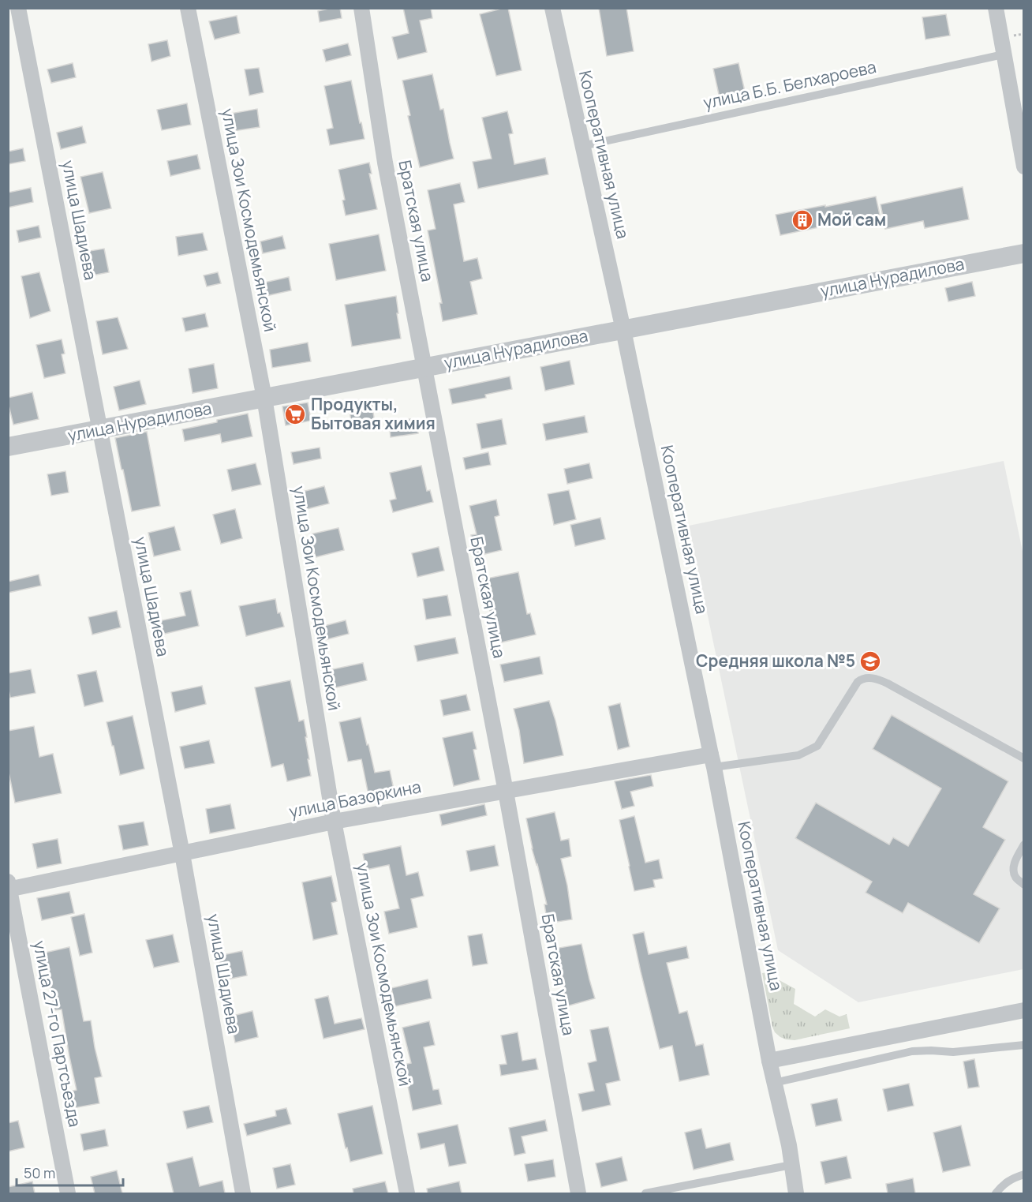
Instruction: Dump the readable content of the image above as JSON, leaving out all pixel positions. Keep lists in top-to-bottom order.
{
  "streets": {
    "street": [
      "Кооперативная улица",
      "улица Шадиева",
      "улица Зои Космодемьянской",
      "Братская улица",
      "улица Нурадилова",
      "улица Базоркина",
      "улица 27-го Партсъезда"
    ],
    "lane": ["улица Б.Б. Белхароева"]
  },
  "crossings": [
    ["улица Б.Б. Белхароева", "Кооперативная улица"],
    ["Кооперативная улица", "улица Нурадилова"],
    ["Кооперативная улица", "улица Базоркина"],
    ["улица Шадиева", "улица Нурадилова"],
    ["улица Шадиева", "улица Базоркина"],
    ["улица Зои Космодемьянской", "улица Нурадилова"],
    ["улица Зои Космодемьянской", "улица Базоркина"],
    ["Братская улица", "улица Нурадилова"],
    ["Братская улица", "улица Базоркина"],
    ["улица Базоркина", "улица 27-го Партсъезда"]
  ],
  "places": {
    "building": ["Мой сам"],
    "supermarket": ["Продукты, Бытовая химия"],
    "school or university": ["Средняя школа №5"]
  },
  "scale_bar": "50 m"
}
